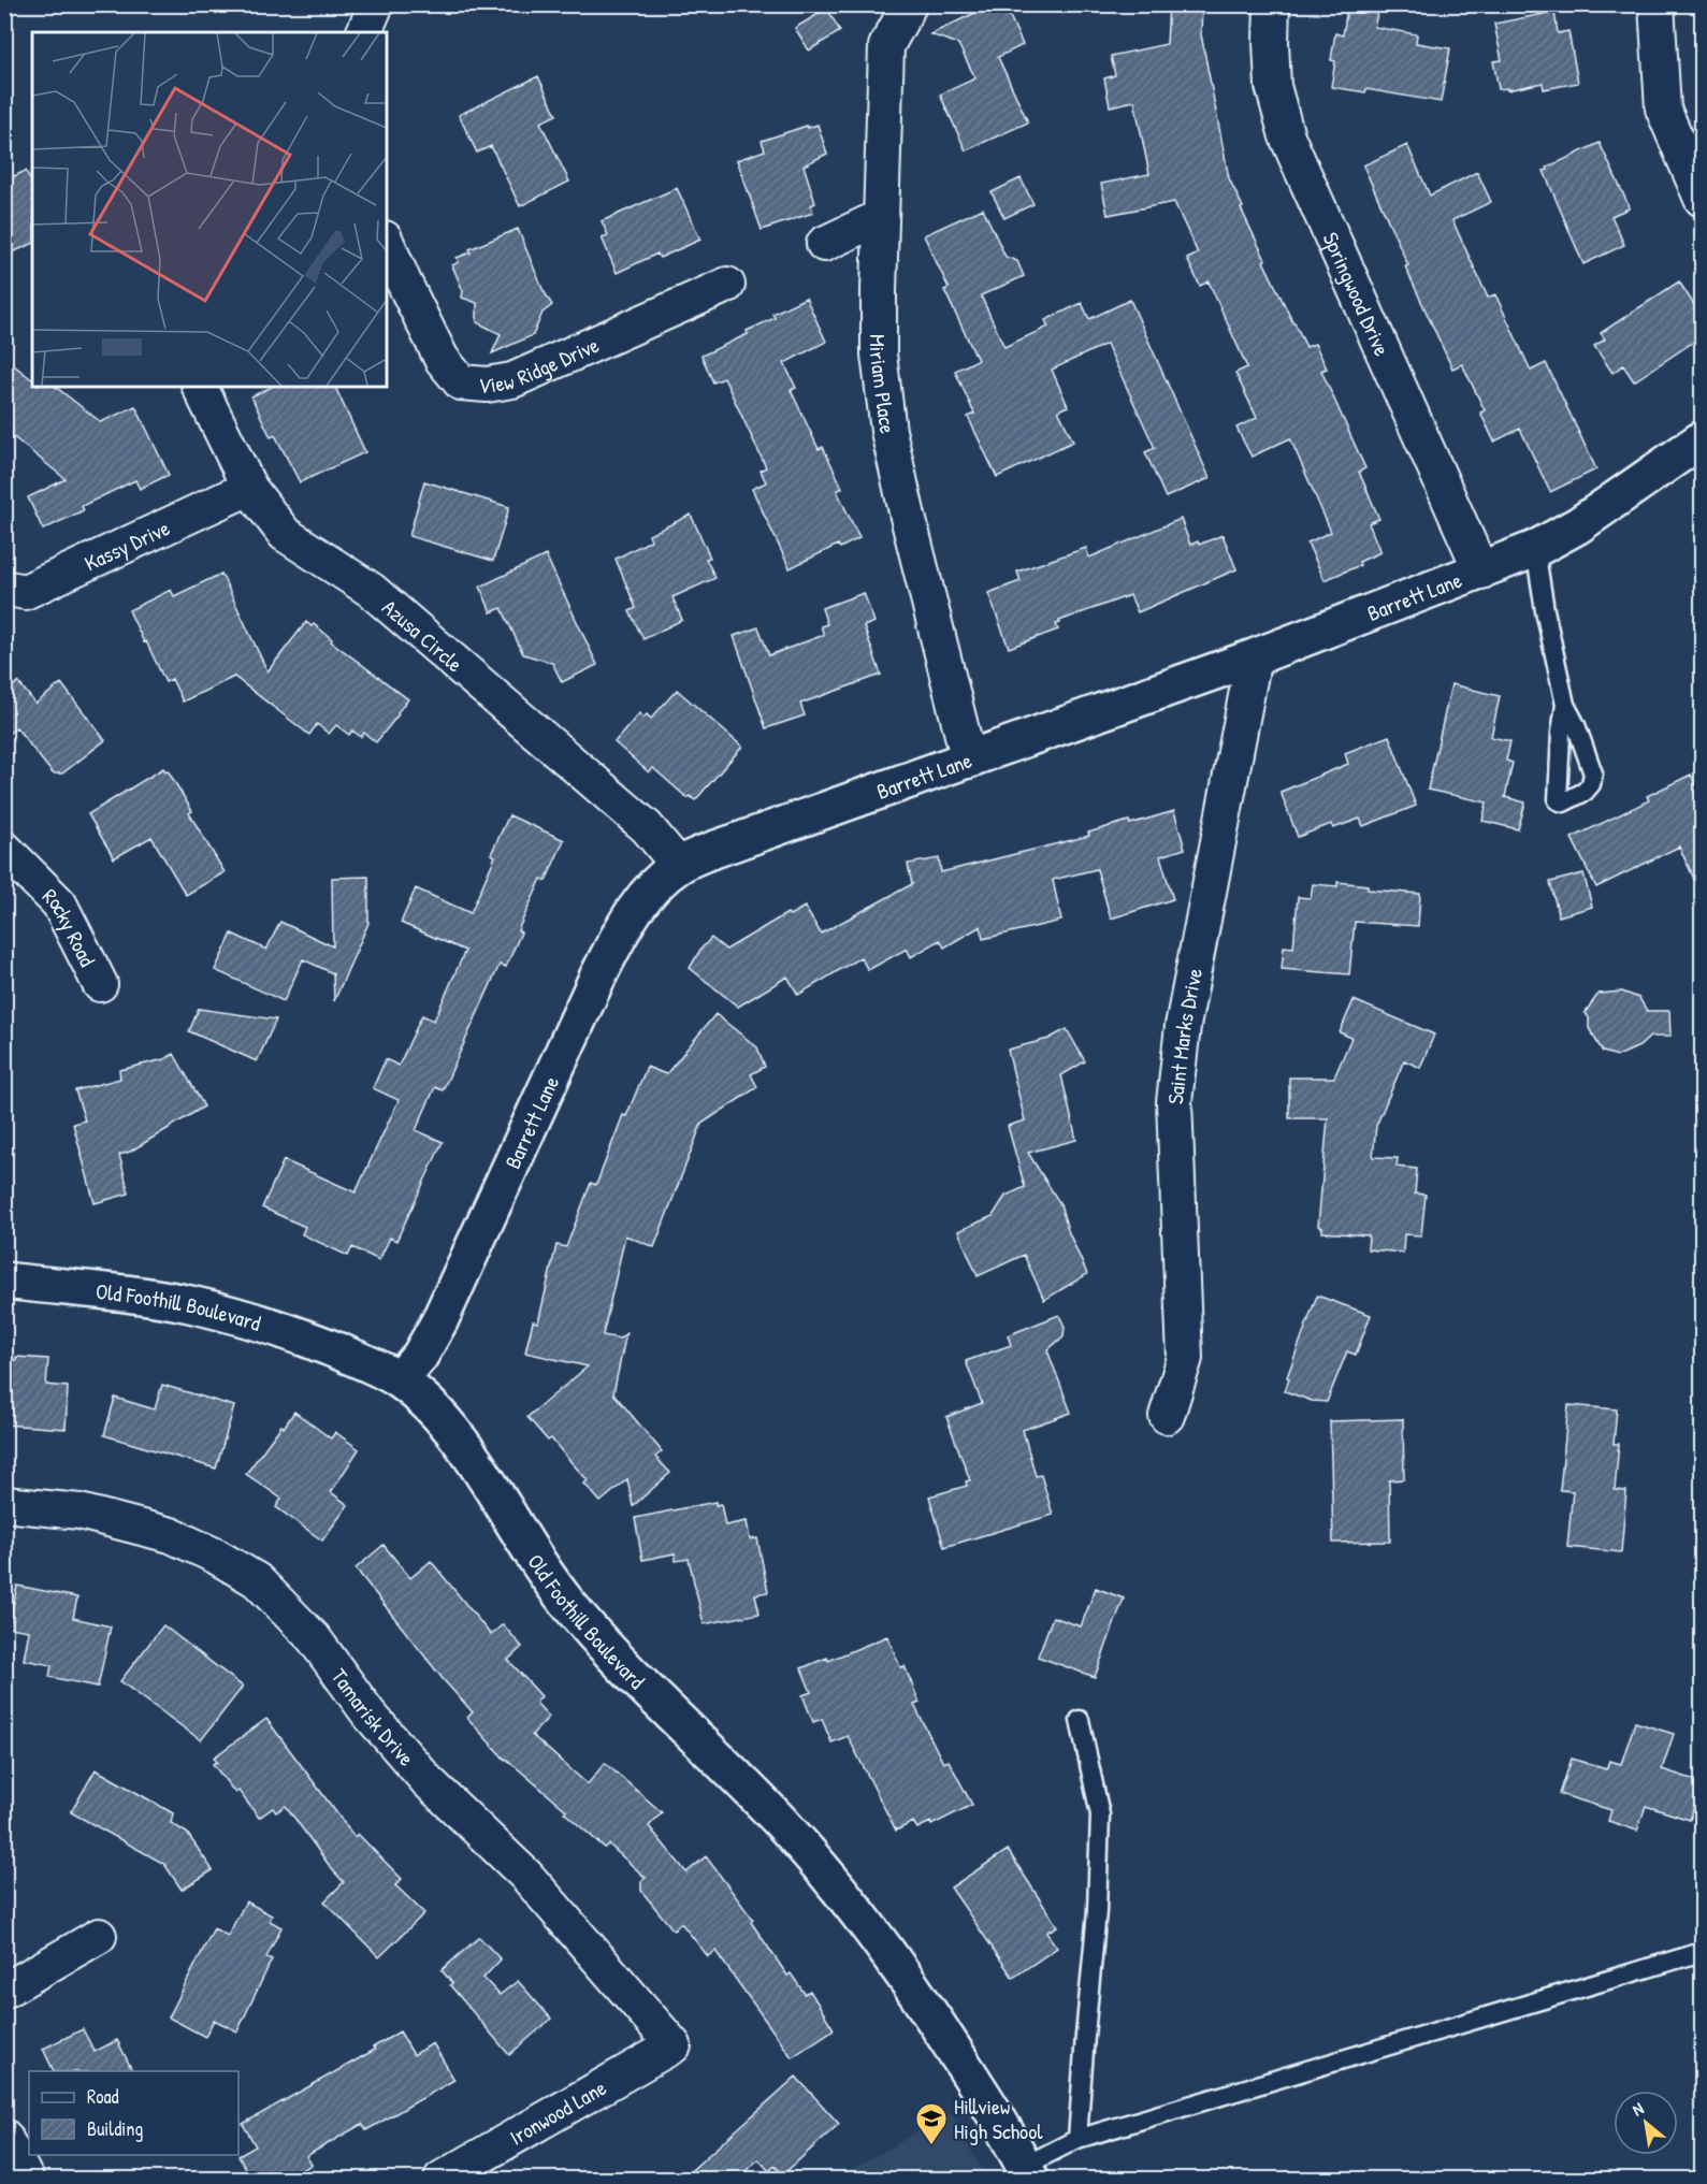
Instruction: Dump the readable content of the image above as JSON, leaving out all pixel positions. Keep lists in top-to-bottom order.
{
  "streets": {
    "street": [
      "Springwood Drive",
      "View Ridge Drive",
      "Miriam Place",
      "Kassy Drive",
      "Barrett Lane",
      "Azusa Circle",
      "Rocky Road",
      "Saint Marks Drive",
      "Old Foothill Boulevard",
      "Tamarisk Drive",
      "Ironwood Lane"
    ]
  },
  "crossings": [
    ["Springwood Drive", "Barrett Lane"],
    ["Miriam Place", "Barrett Lane"],
    ["Kassy Drive", "Azusa Circle"],
    ["Barrett Lane", "Azusa Circle"],
    ["Barrett Lane", "Saint Marks Drive"],
    ["Barrett Lane", "Old Foothill Boulevard"],
    ["Tamarisk Drive", "Ironwood Lane"]
  ],
  "places": {
    "school or university": ["Hillview High School"]
  },
  "legend": ["Road", "Building"],
  "north": "top left"
}
